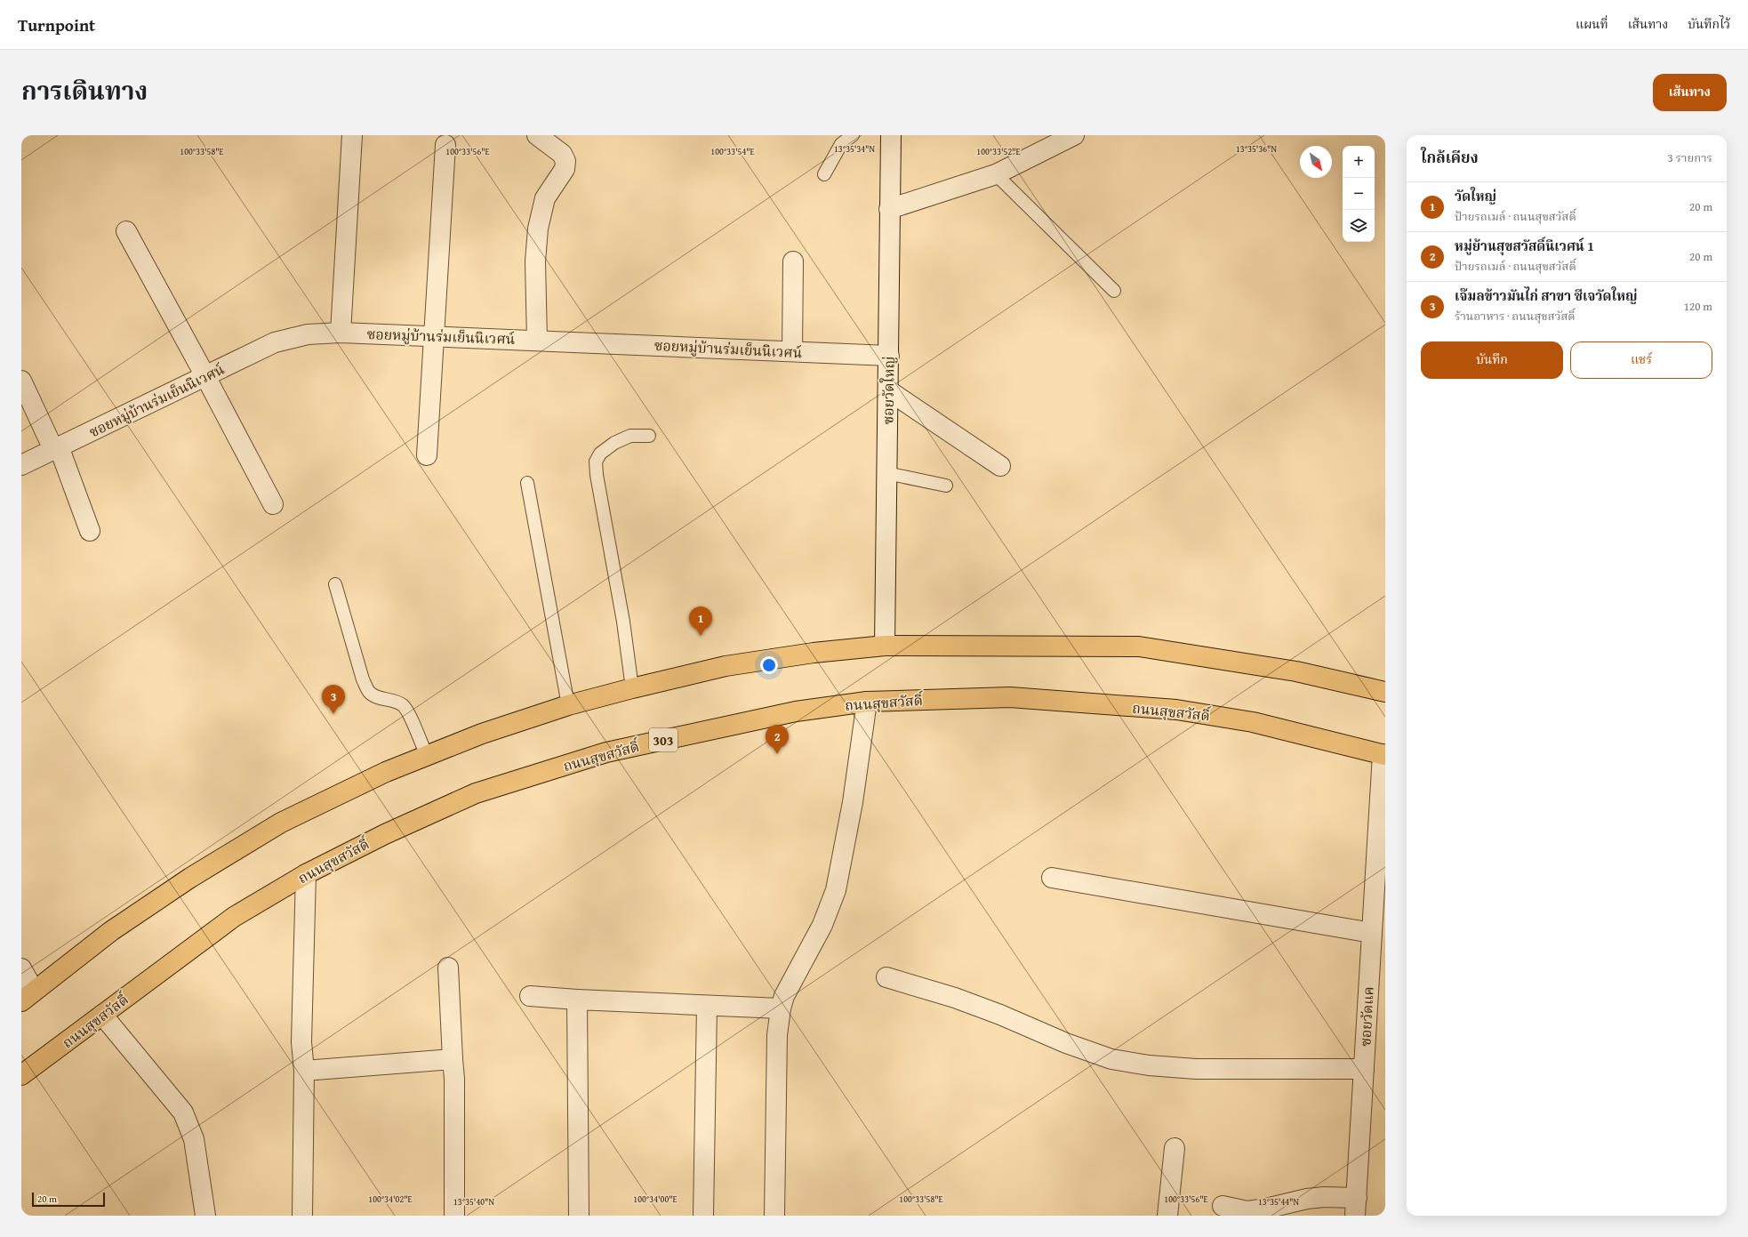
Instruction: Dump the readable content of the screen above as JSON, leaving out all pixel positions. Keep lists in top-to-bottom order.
{
  "streets": {
    "main road": ["ถนนสุขสวัสดิ์", "303"],
    "street": ["ซอยหมู่บ้านร่มเย็นนิเวศน์", "ซอยวัดใหญ่", "ซอยวัดแค"]
  },
  "crossings": [
    ["ซอยหมู่บ้านร่มเย็นนิเวศน์", "ซอยวัดใหญ่"],
    ["ถนนสุขสวัสดิ์", "ซอยวัดแค"]
  ],
  "scale_bar": "20 m",
  "north": "bottom right",
  "page": {
    "header": "Turnpoint",
    "nav": ["แผนที่", "เส้นทาง", "บันทึกไว้"],
    "title": "การเดินทาง",
    "buttons": [
      "เส้นทาง",
      ["บันทึก", "แชร์"]
    ],
    "heading": ["ใกล้เคียง", "3 รายการ"],
    "map_buttons": ["+", "−"],
    "list": [
      {
        "mark": "1",
        "name": "วัดใหญ่",
        "note": "ป้ายรถเมล์ · ถนนสุขสวัสดิ์",
        "value": "20 m"
      },
      {
        "mark": "2",
        "name": "หมู่ย้านสุขสวัสดิ์นิเวศน์ 1",
        "note": "ป้ายรถเมล์ · ถนนสุขสวัสดิ์",
        "value": "20 m"
      },
      {
        "mark": "3",
        "name": "เจ๊มลข้าวมันไก่ สาขา ซีเจวัดใหญ่",
        "note": "ร้านอาหาร · ถนนสุขสวัสดิ์",
        "value": "120 m"
      }
    ],
    "pins": ["1", "3", "2"],
    "scale": "20 m"
  },
  "coordinates": [
    "13°35'36\"N",
    "13°35'34\"N",
    "100°33'58\"E",
    "100°33'56\"E",
    "100°33'54\"E",
    "100°33'52\"E",
    "100°34'02\"E",
    "100°34'00\"E",
    "13°35'40\"N",
    "13°35'44\"N"
  ]
}
